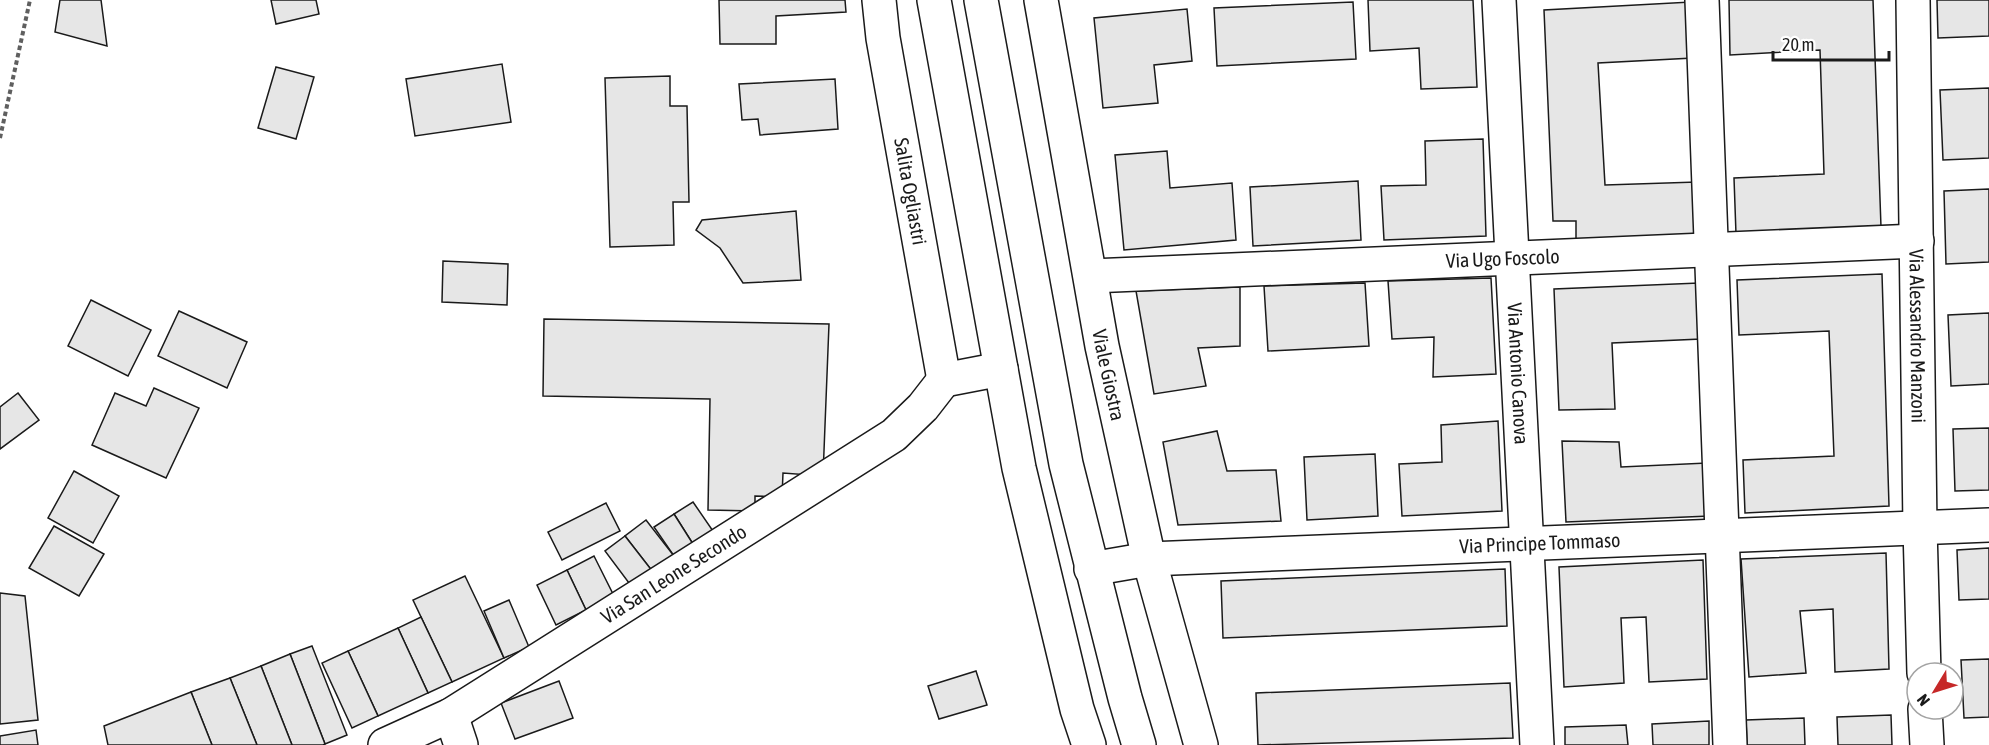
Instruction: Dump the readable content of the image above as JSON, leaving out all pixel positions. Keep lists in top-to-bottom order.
{
  "streets": {
    "street": [
      "Salita Ogliastri",
      "Via Ugo Foscolo",
      "Via Alessandro Manzoni",
      "Via Antonio Canova",
      "Viale Giostra",
      "Via Principe Tommaso",
      "Via San Leone Secondo"
    ]
  },
  "crossings": [
    ["Salita Ogliastri", "Via San Leone Secondo"],
    ["Via Ugo Foscolo", "Via Alessandro Manzoni"],
    ["Via Ugo Foscolo", "Via Antonio Canova"],
    ["Via Ugo Foscolo", "Viale Giostra"],
    ["Via Alessandro Manzoni", "Via Principe Tommaso"],
    ["Via Antonio Canova", "Via Principe Tommaso"],
    ["Viale Giostra", "Via Principe Tommaso"]
  ],
  "scale_bar": "20 m",
  "north": "bottom left"
}
